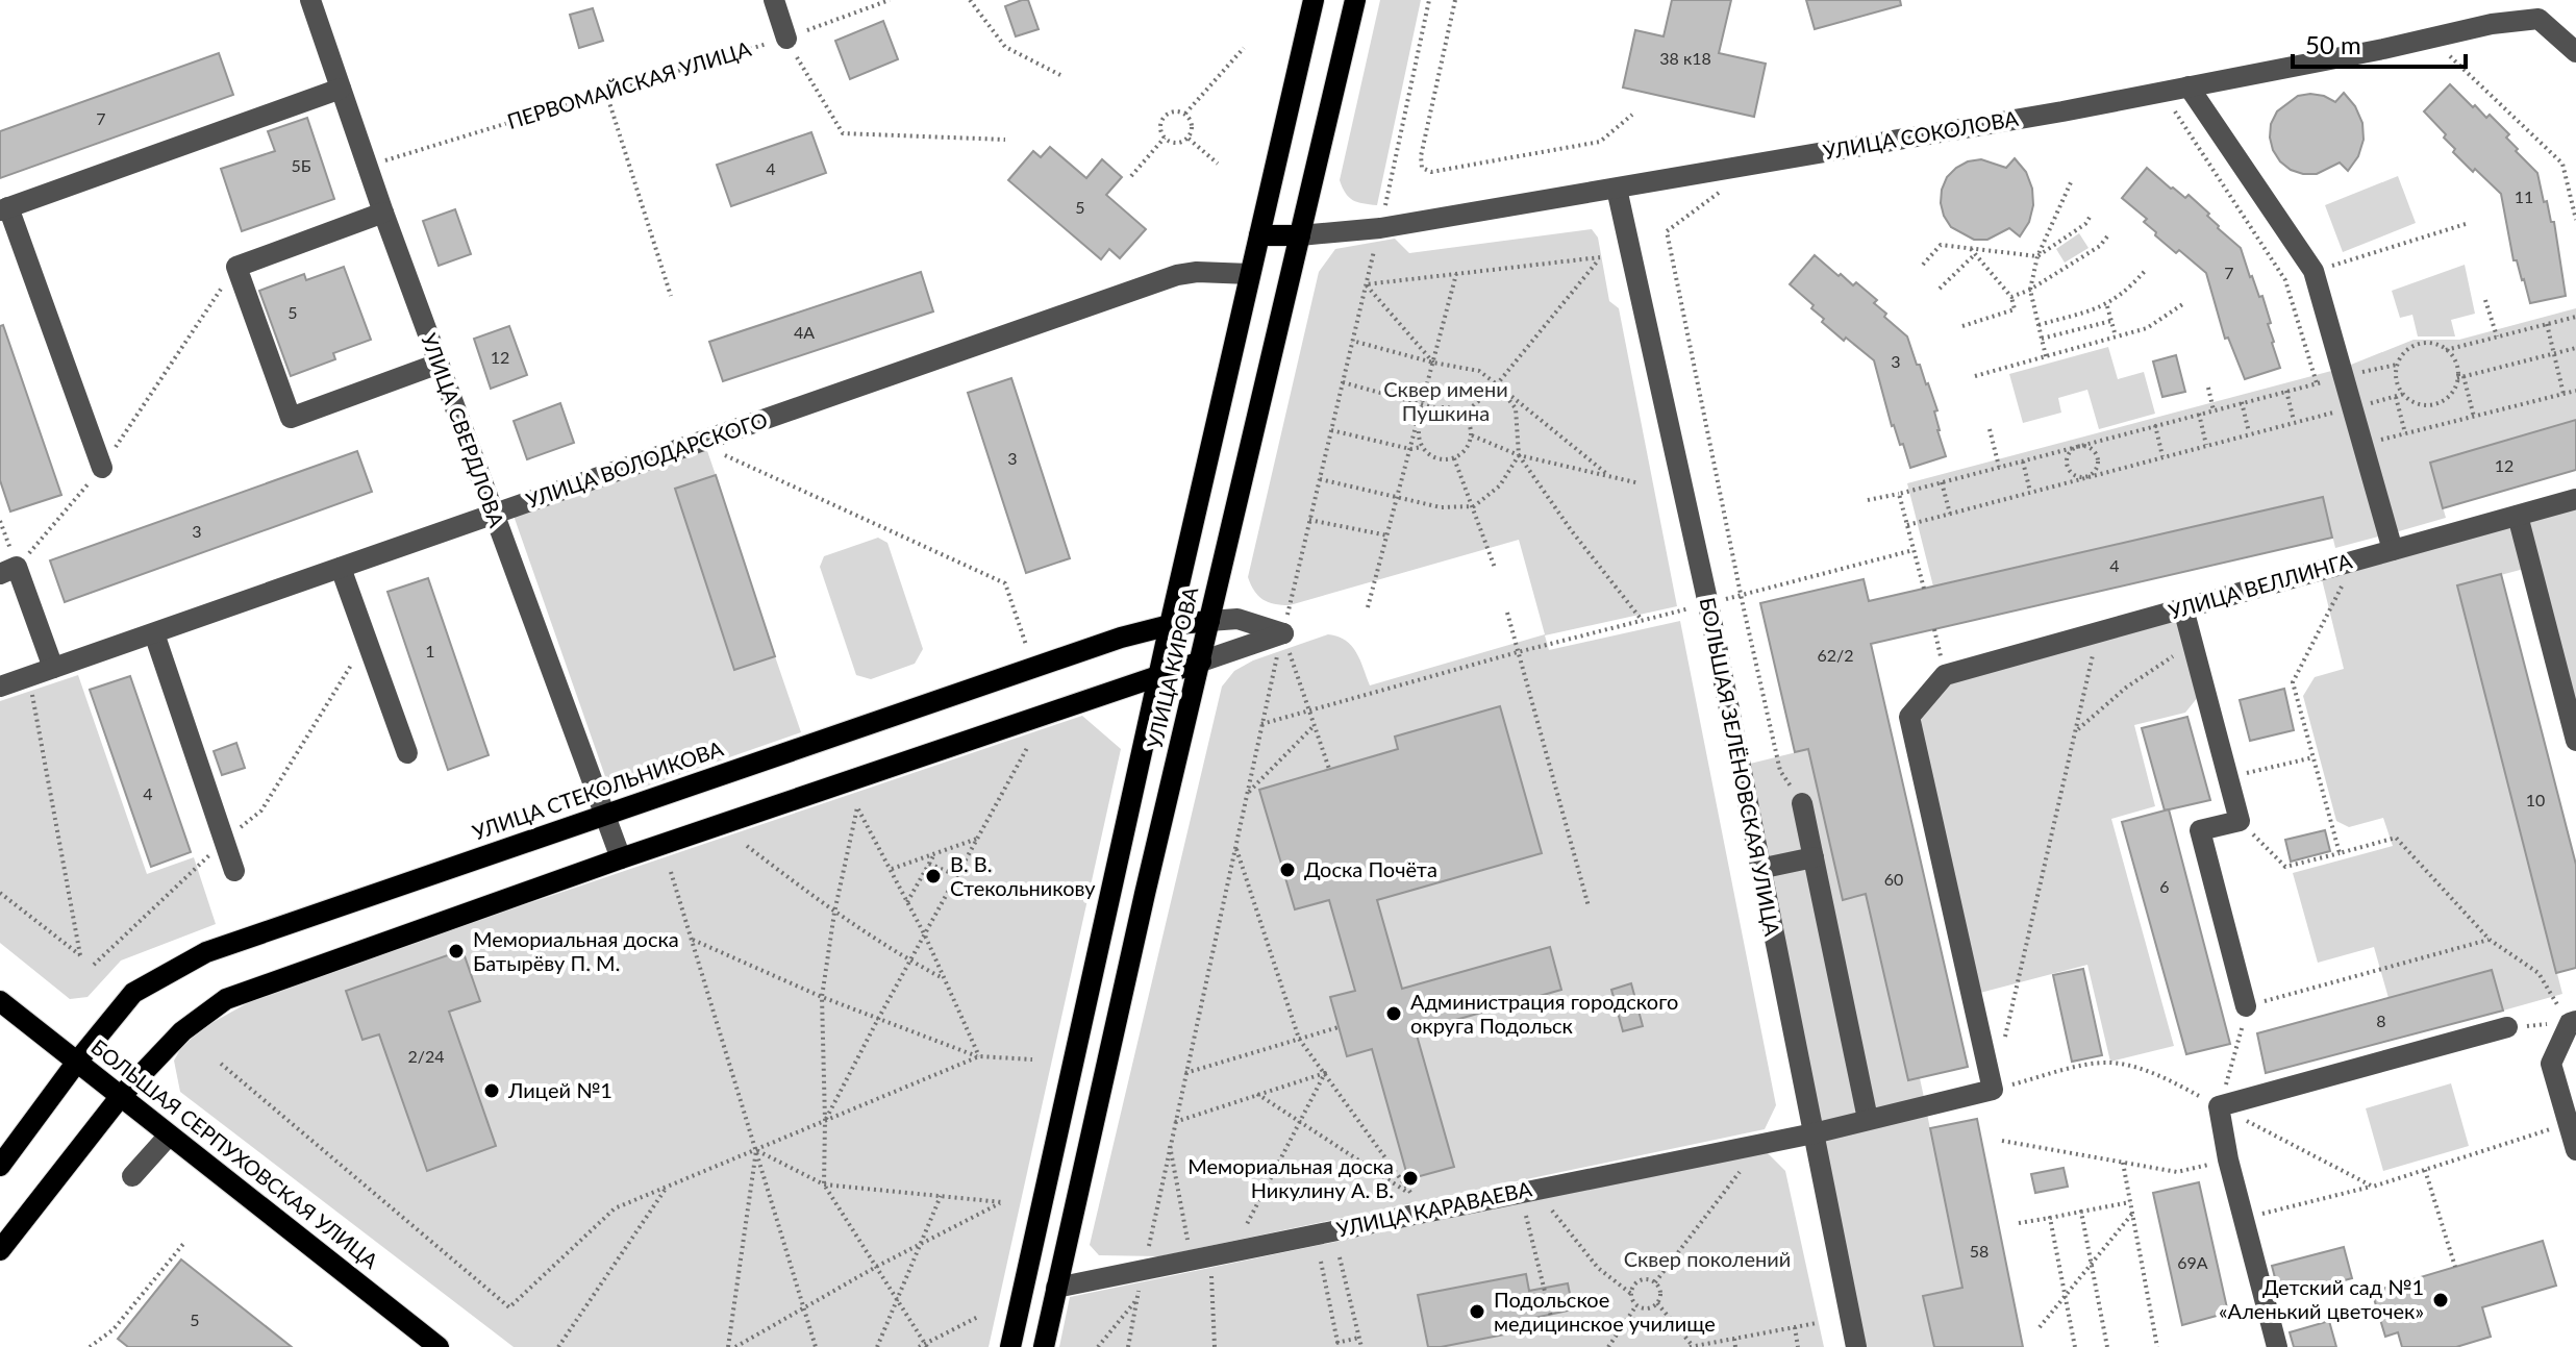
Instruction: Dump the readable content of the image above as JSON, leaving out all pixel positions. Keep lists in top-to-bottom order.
{
  "streets": {
    "main road": ["УЛИЦА КИРОВА", "УЛИЦА СТЕКОЛЬНИКОВА", "БОЛЬШАЯ СЕРПУХОВСКАЯ УЛИЦА"],
    "street": [
      "УЛИЦА СОКОЛОВА",
      "УЛИЦА СВЕРДЛОВА",
      "УЛИЦА ВОЛОДАРСКОГО",
      "УЛИЦА ВЕЛЛИНГА",
      "БОЛЬШАЯ ЗЕЛЁНОВСКАЯ УЛИЦА",
      "УЛИЦА КАРАВАЕВА"
    ],
    "path": ["ПЕРВОМАЙСКАЯ УЛИЦА"]
  },
  "crossings": [
    ["ПЕРВОМАЙСКАЯ УЛИЦА", "УЛИЦА СВЕРДЛОВА"],
    ["УЛИЦА СОКОЛОВА", "УЛИЦА КИРОВА"],
    ["УЛИЦА СОКОЛОВА", "БОЛЬШАЯ ЗЕЛЁНОВСКАЯ УЛИЦА"],
    ["УЛИЦА СВЕРДЛОВА", "УЛИЦА ВОЛОДАРСКОГО"],
    ["УЛИЦА СВЕРДЛОВА", "УЛИЦА СТЕКОЛЬНИКОВА"],
    ["УЛИЦА ВОЛОДАРСКОГО", "УЛИЦА КИРОВА"],
    ["УЛИЦА ВЕЛЛИНГА", "УЛИЦА КАРАВАЕВА"],
    ["УЛИЦА КИРОВА", "УЛИЦА СТЕКОЛЬНИКОВА"],
    ["УЛИЦА КИРОВА", "УЛИЦА КАРАВАЕВА"],
    ["БОЛЬШАЯ ЗЕЛЁНОВСКАЯ УЛИЦА", "УЛИЦА КАРАВАЕВА"],
    ["УЛИЦА СТЕКОЛЬНИКОВА", "БОЛЬШАЯ СЕРПУХОВСКАЯ УЛИЦА"]
  ],
  "parks": ["Сквер имени Пушкина", "Сквер поколений"],
  "places": [
    "Доска Почёта",
    "В. В. Стекольникову",
    "Мемориальная доска Батырёву П. М.",
    "Администрация городского округа Подольск",
    "Лицeй №1",
    "Мемориальная доска Никулину А. В.",
    "Детский сад №1 «Аленький цветочек»",
    "Подольское медицинское училище"
  ],
  "house_numbers": [
    "38 к18",
    "7",
    "5Б",
    "4",
    "11",
    "5",
    "7",
    "5",
    "4А",
    "12",
    "3",
    "3",
    "12",
    "3",
    "4",
    "1",
    "62/2",
    "4",
    "10",
    "60",
    "6",
    "8",
    "2/24",
    "58",
    "69А",
    "5"
  ],
  "scale_bar": "50 m"
}
